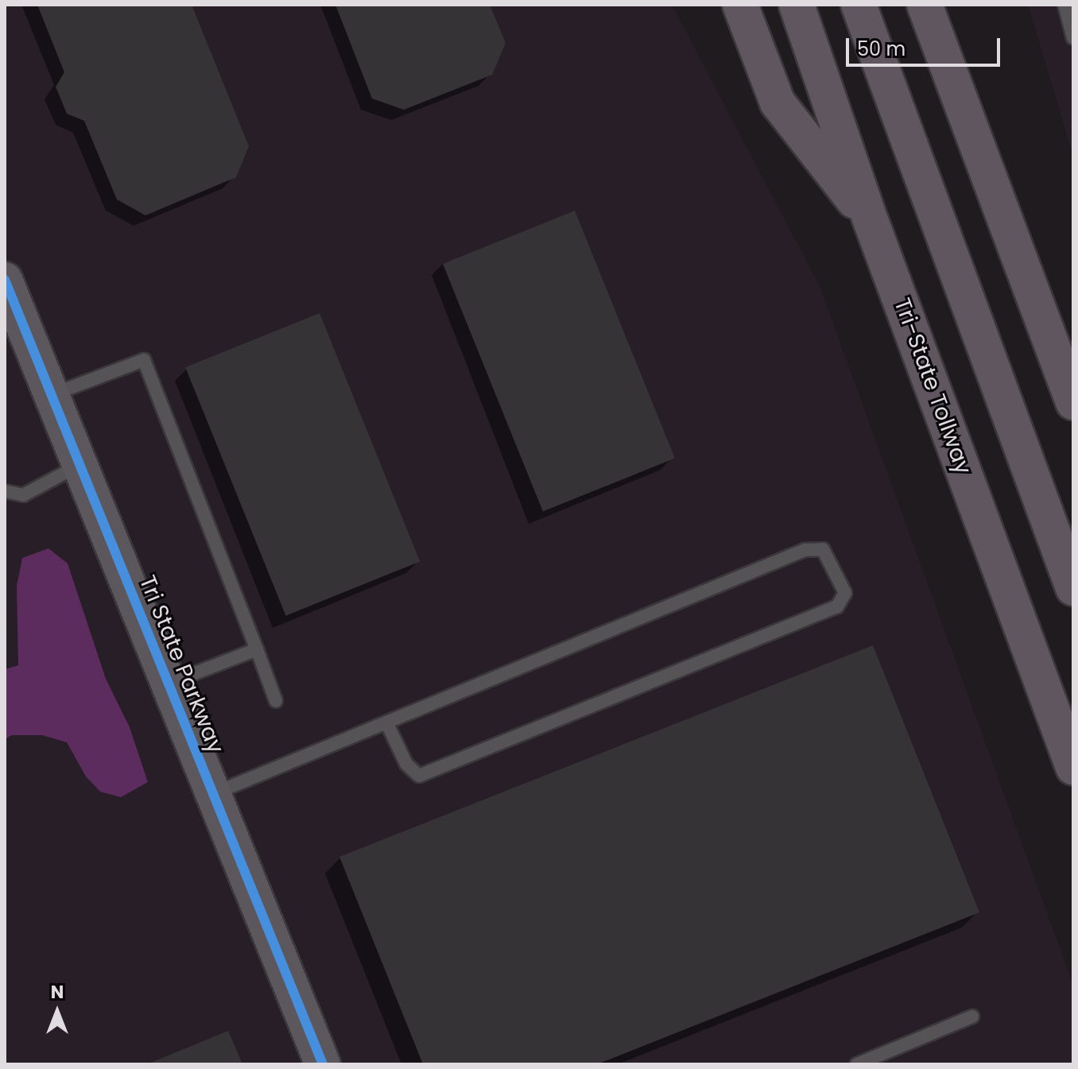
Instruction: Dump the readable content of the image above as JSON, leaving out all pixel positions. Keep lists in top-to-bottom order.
{
  "streets": {
    "highway": ["Tri-State Tollway"],
    "street": ["Tri State Parkway"]
  },
  "scale_bar": "50 m",
  "north": "top"
}
